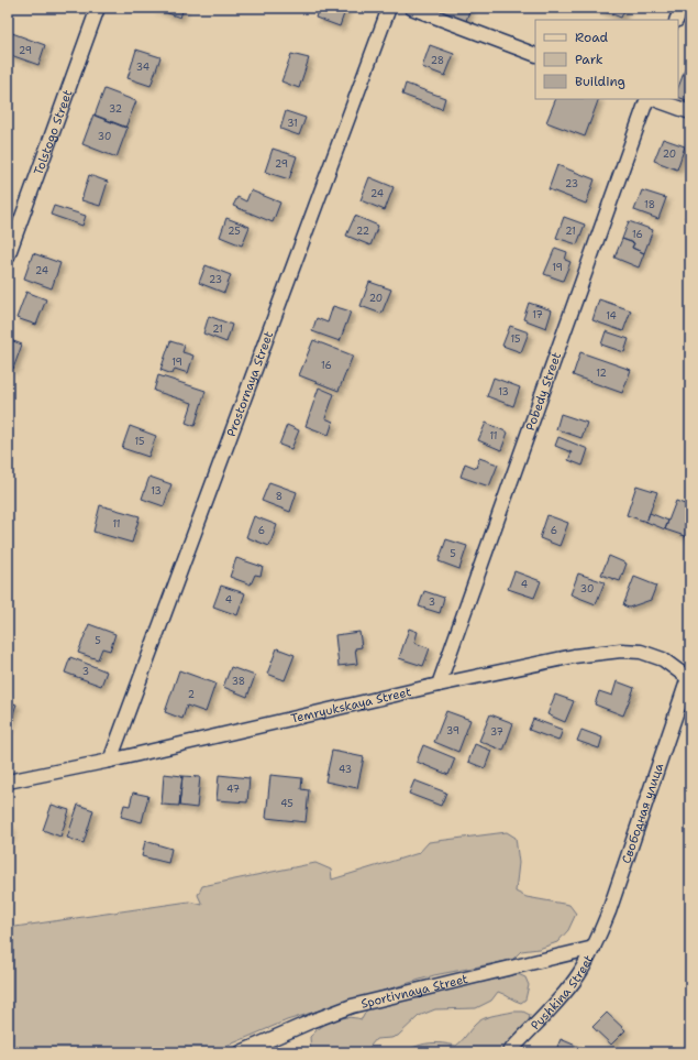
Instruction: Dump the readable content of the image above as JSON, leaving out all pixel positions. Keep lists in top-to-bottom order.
{
  "streets": {
    "street": [
      "Tolstogo Street",
      "Prostornaya Street",
      "Pobedy Street",
      "Temryukskaya Street",
      "Свободная улица",
      "Pushkina Street",
      "Sportivnaya Street"
    ]
  },
  "crossings": [
    ["Prostornaya Street", "Temryukskaya Street"],
    ["Pobedy Street", "Temryukskaya Street"],
    ["Temryukskaya Street", "Свободная улица"],
    ["Свободная улица", "Pushkina Street"],
    ["Свободная улица", "Sportivnaya Street"],
    ["Pushkina Street", "Sportivnaya Street"]
  ],
  "house_numbers": [
    "29",
    "28",
    "34",
    "32",
    "31",
    "30",
    "20",
    "29",
    "23",
    "24",
    "18",
    "25",
    "22",
    "21",
    "16",
    "19",
    "24",
    "23",
    "20",
    "17",
    "14",
    "21",
    "15",
    "19",
    "16",
    "12",
    "13",
    "11",
    "15",
    "13",
    "8",
    "11",
    "6",
    "6",
    "5",
    "4",
    "30",
    "4",
    "3",
    "5",
    "3",
    "38",
    "2",
    "39",
    "37",
    "43",
    "47",
    "45"
  ],
  "legend": ["Road", "Park", "Building"]
}
